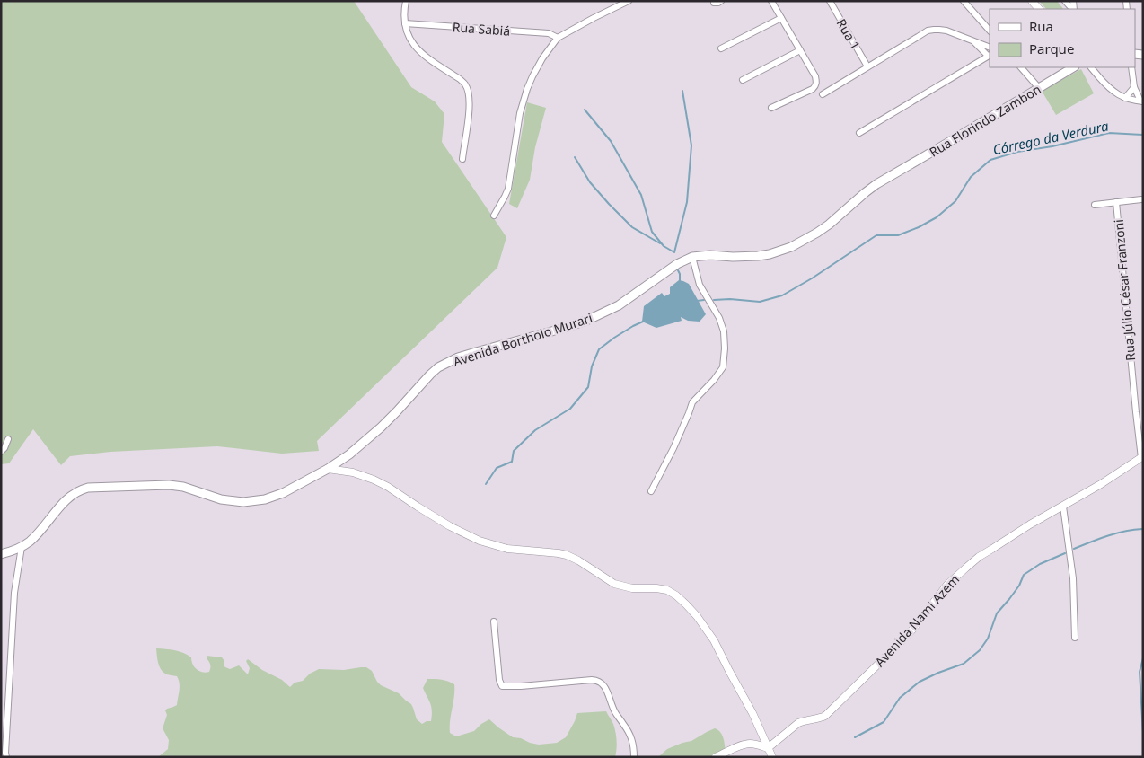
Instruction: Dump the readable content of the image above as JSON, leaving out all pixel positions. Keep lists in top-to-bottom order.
{
  "streets": {
    "main road": ["Rua Florindo Zambon", "Avenida Bortholo Murari"],
    "street": [
      "Rua Sabiá",
      "Rua 1",
      "Rua Júlio César Franzoni",
      "Avenida Nami Azem"
    ]
  },
  "crossings": [
    ["Rua Florindo Zambon", "Avenida Bortholo Murari"],
    ["Rua Júlio César Franzoni", "Avenida Nami Azem"]
  ],
  "water": ["Córrego da Verdura"],
  "legend": ["Rua", "Parque"]
}
